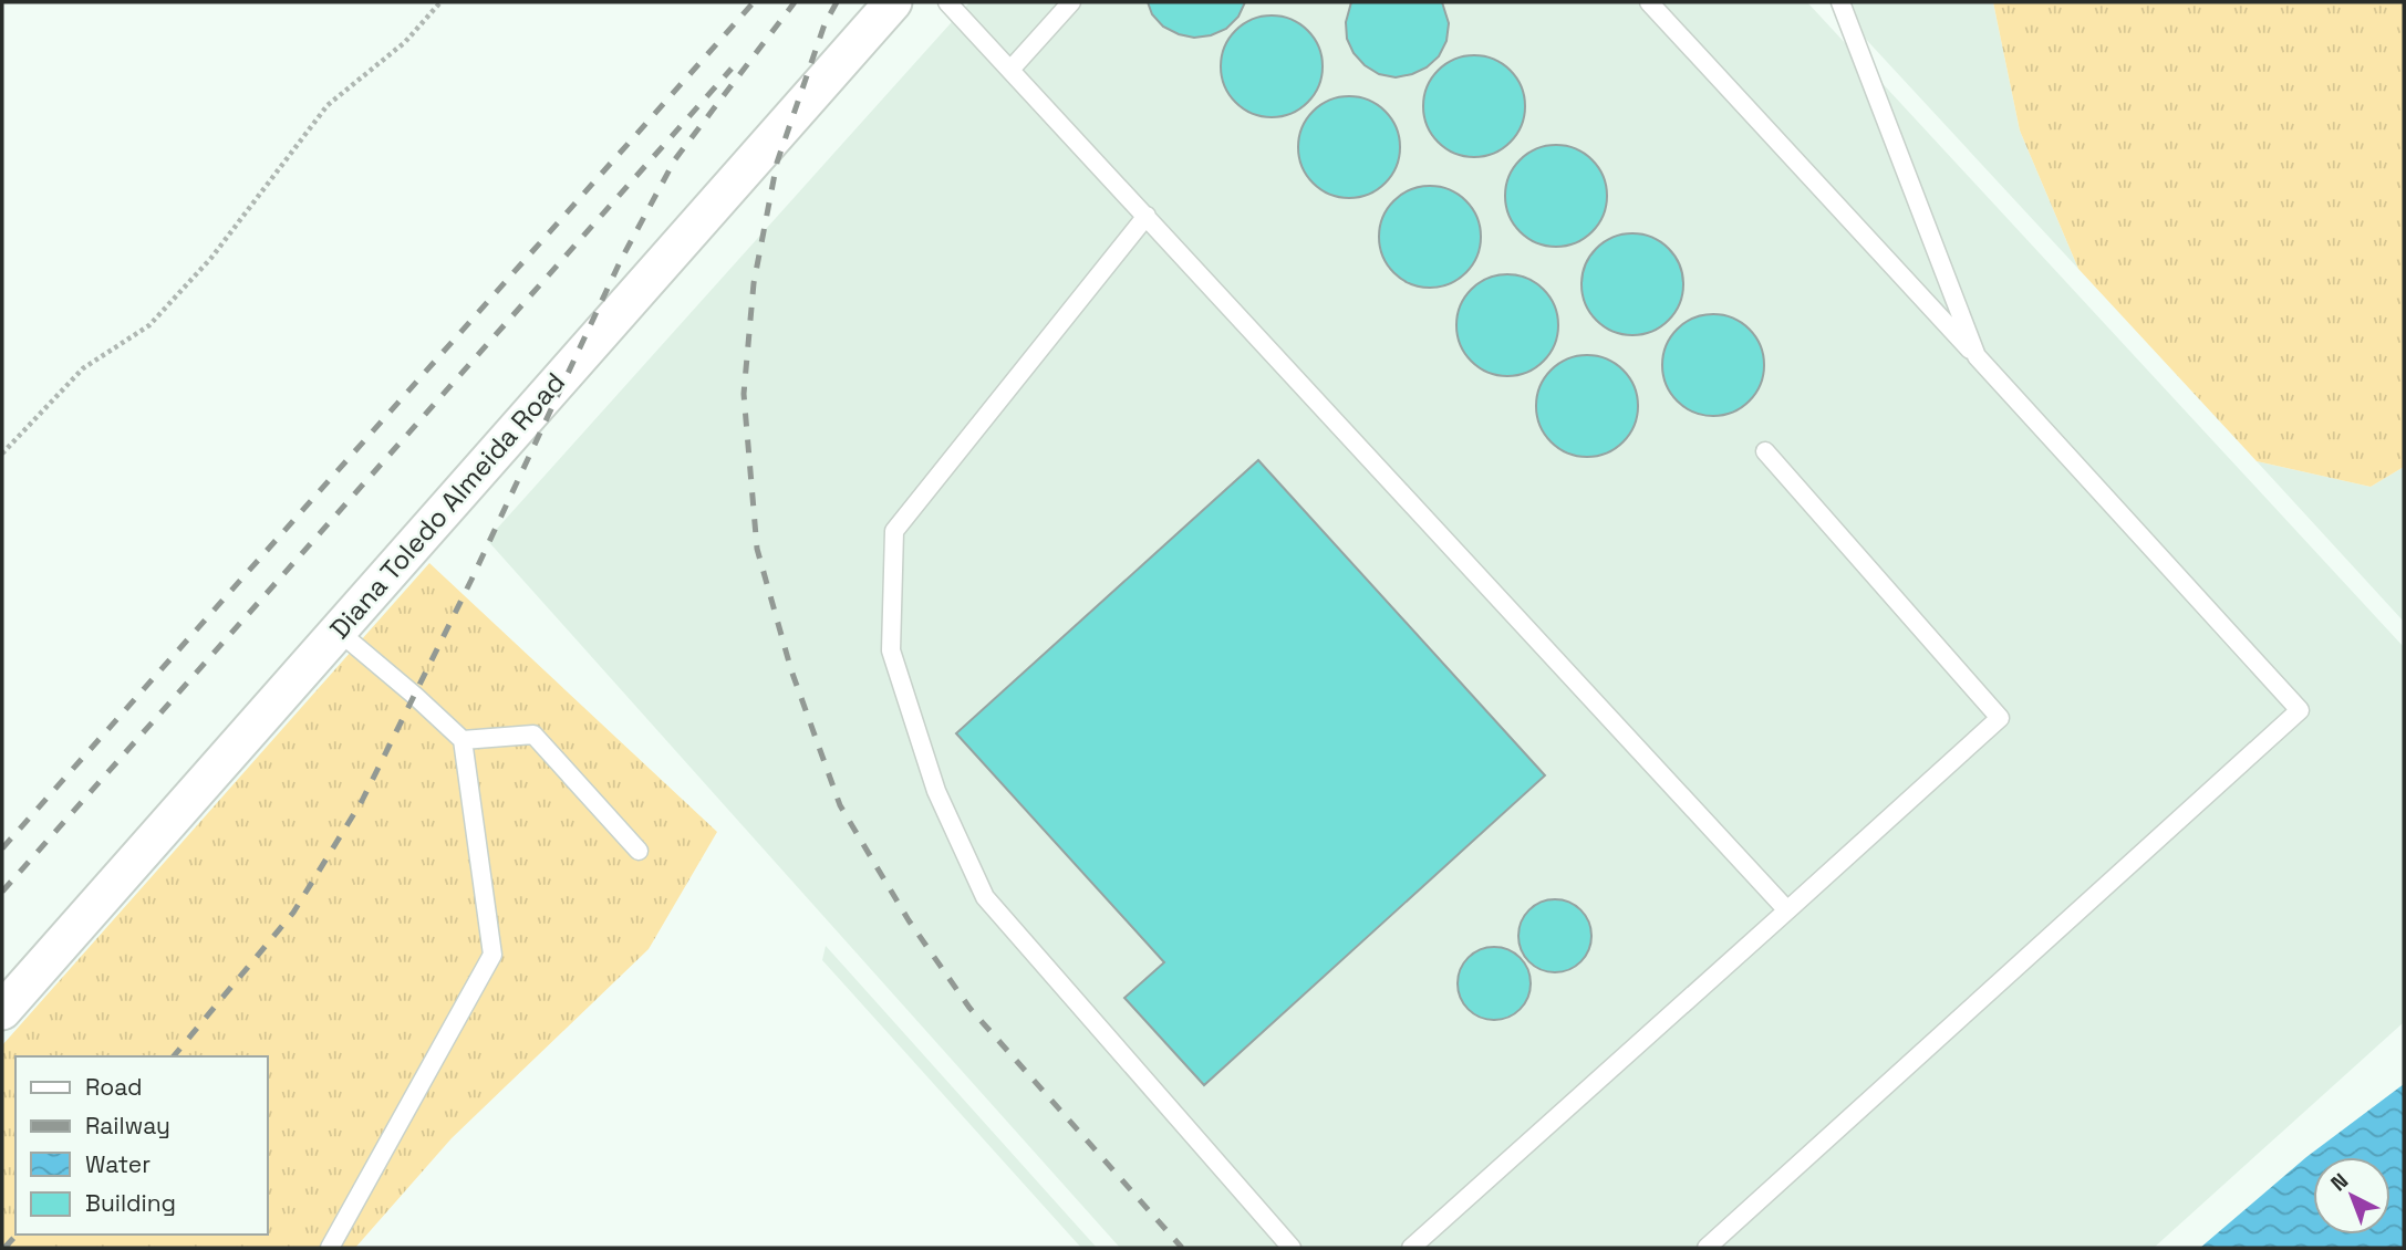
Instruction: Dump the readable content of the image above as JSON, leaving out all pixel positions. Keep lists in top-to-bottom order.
{
  "streets": {
    "street": ["Diana Toledo Almeida Road"]
  },
  "legend": [
    "Road",
    "Railway",
    "Water",
    "Building"
  ],
  "north": "top left"
}
